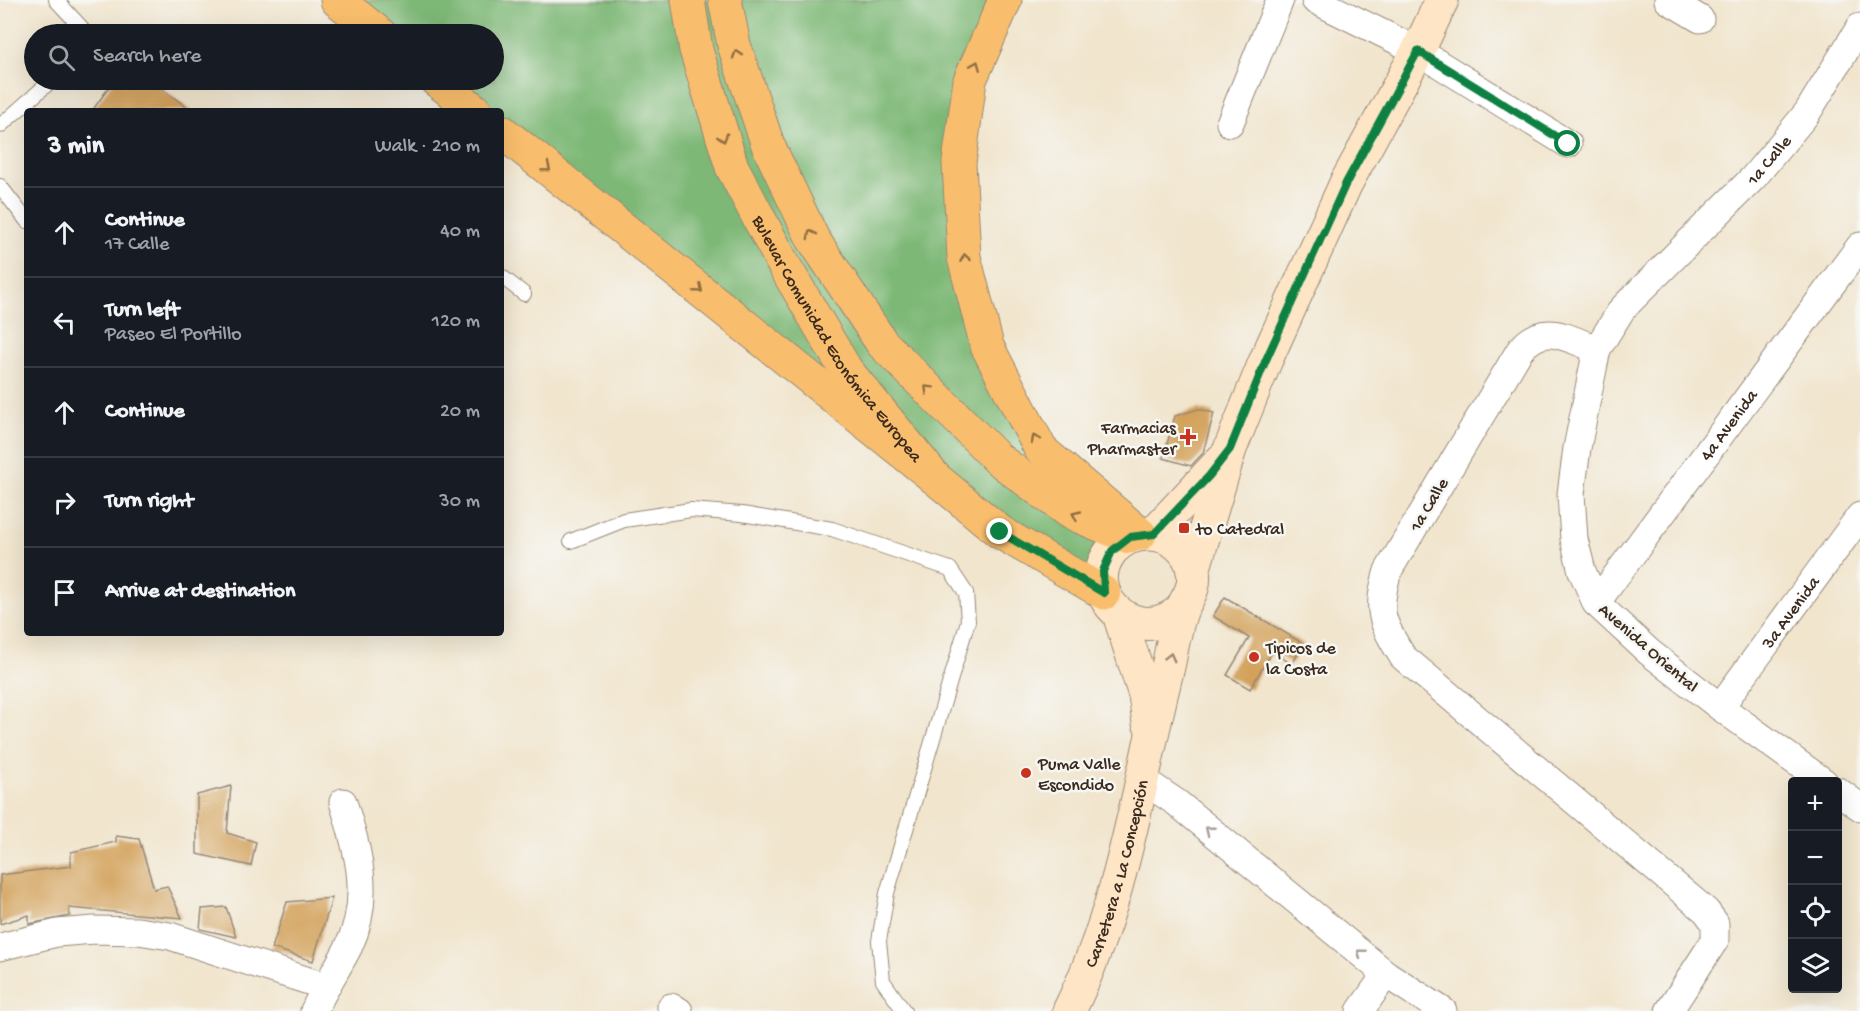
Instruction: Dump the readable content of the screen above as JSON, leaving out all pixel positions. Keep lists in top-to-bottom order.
{
  "streets": {
    "main road": ["Bulevar Comunidad Económica Europea", "Carretera a La Concepción"],
    "street": [
      "1a Calle",
      "4a Avenida",
      "3a Avenida",
      "Avenida Oriental"
    ]
  },
  "crossings": [
    ["1a Calle", "Avenida Oriental"],
    ["Bulevar Comunidad Económica Europea", "Carretera a La Concepción"],
    ["4a Avenida", "Avenida Oriental"],
    ["3a Avenida", "Avenida Oriental"]
  ],
  "places": {
    "health": ["Farmacias Pharmaster"],
    "transit": ["to Catedral"],
    "other": ["Tipicos de la Costa", "Puma Valle Escondido"]
  },
  "page": {
    "search": "Search here",
    "heading": ["3 min", "Walk · 210 m"],
    "list": [
      ["Continue", "17 Calle", "40 m"],
      ["Turn left", "Paseo El Portillo", "120 m"],
      ["Continue", "20 m"],
      ["Turn right", "30 m"],
      "Arrive at destination"
    ],
    "map_buttons": ["+", "−"]
  }
}
